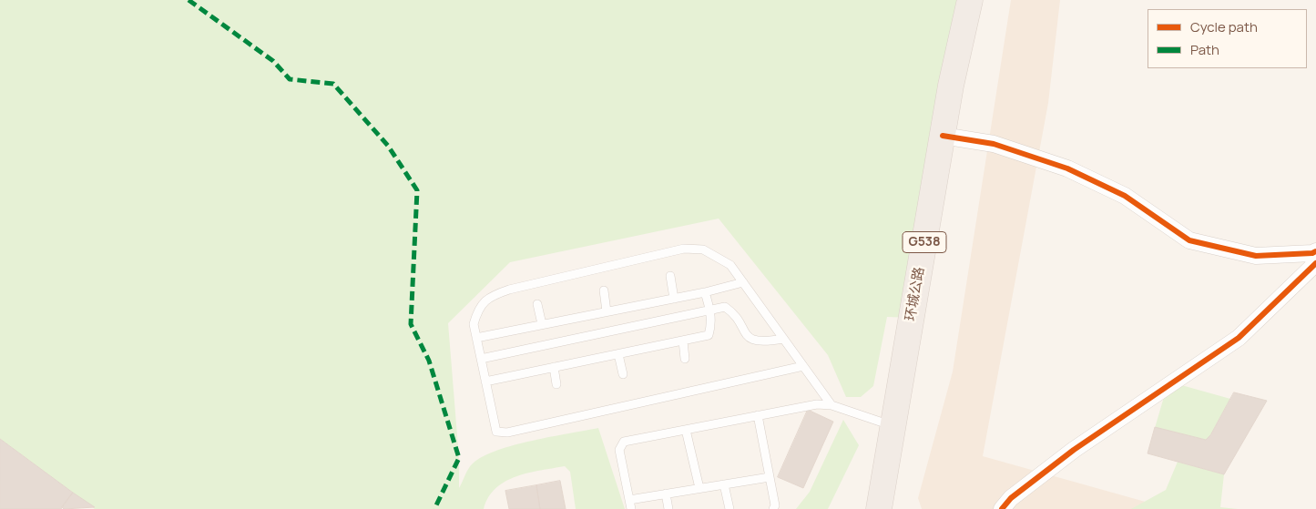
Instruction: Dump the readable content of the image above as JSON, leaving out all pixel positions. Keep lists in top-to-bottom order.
{
  "streets": {
    "highway": ["G538", "环城公路"]
  },
  "legend": ["Cycle path", "Path"]
}
